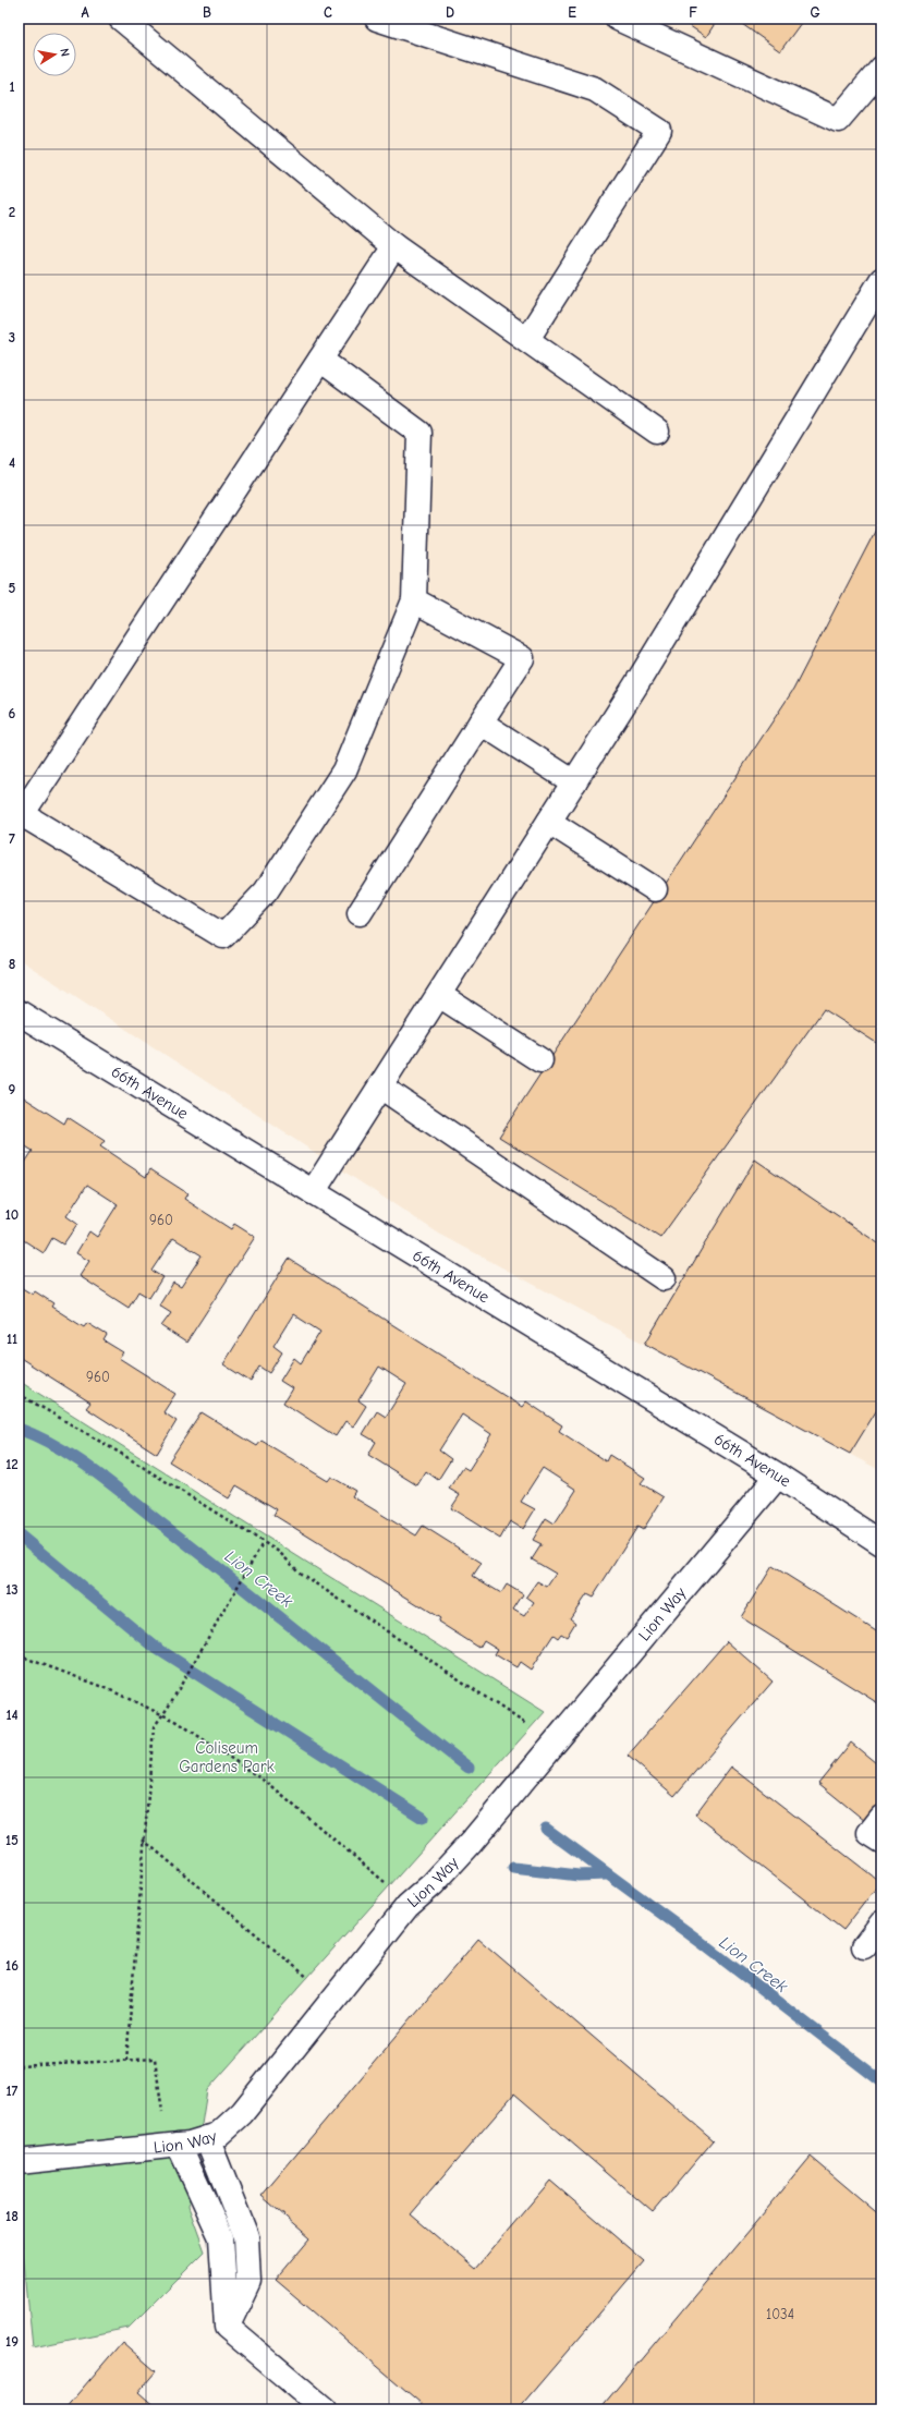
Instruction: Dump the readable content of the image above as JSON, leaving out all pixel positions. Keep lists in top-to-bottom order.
{
  "streets": {
    "street": ["66th Avenue", "Lion Way"]
  },
  "crossings": [
    ["66th Avenue", "Lion Way"]
  ],
  "water": ["Lion Creek"],
  "parks": ["Coliseum Gardens Park"],
  "house_numbers": ["960", "960", "1034"],
  "north": "right",
  "grid": {
    "columns": [
      "A",
      "B",
      "C",
      "D",
      "E",
      "F",
      "G"
    ],
    "rows": [
      "1",
      "2",
      "3",
      "4",
      "5",
      "6",
      "7",
      "8",
      "9",
      "10",
      "11",
      "12",
      "13",
      "14",
      "15",
      "16",
      "17",
      "18",
      "19"
    ]
  }
}
